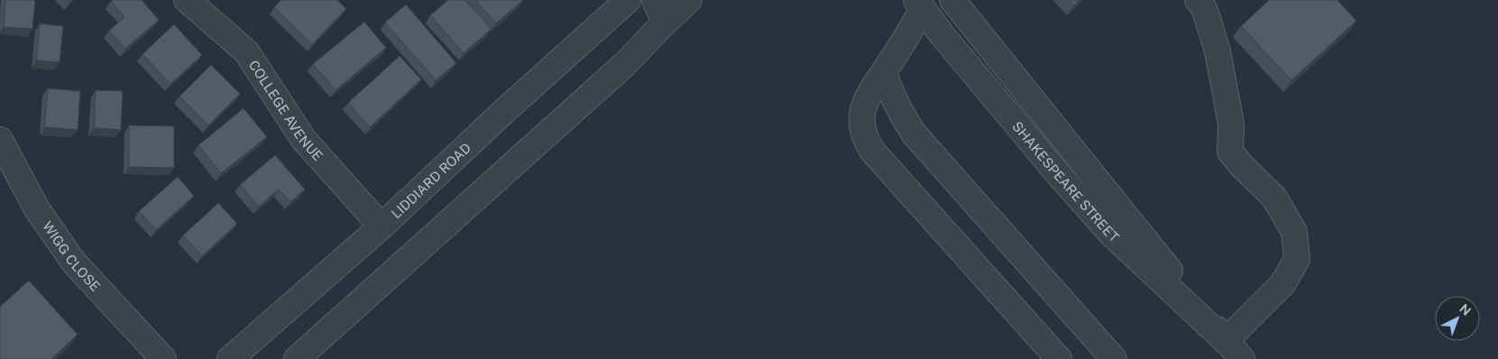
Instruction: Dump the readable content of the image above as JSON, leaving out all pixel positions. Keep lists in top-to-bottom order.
{
  "streets": {
    "street": [
      "COLLEGE AVENUE",
      "LIDDIARD ROAD",
      "SHAKESPEARE STREET",
      "WIGG CLOSE"
    ]
  },
  "crossings": [
    ["COLLEGE AVENUE", "LIDDIARD ROAD"]
  ],
  "north": "top right"
}
